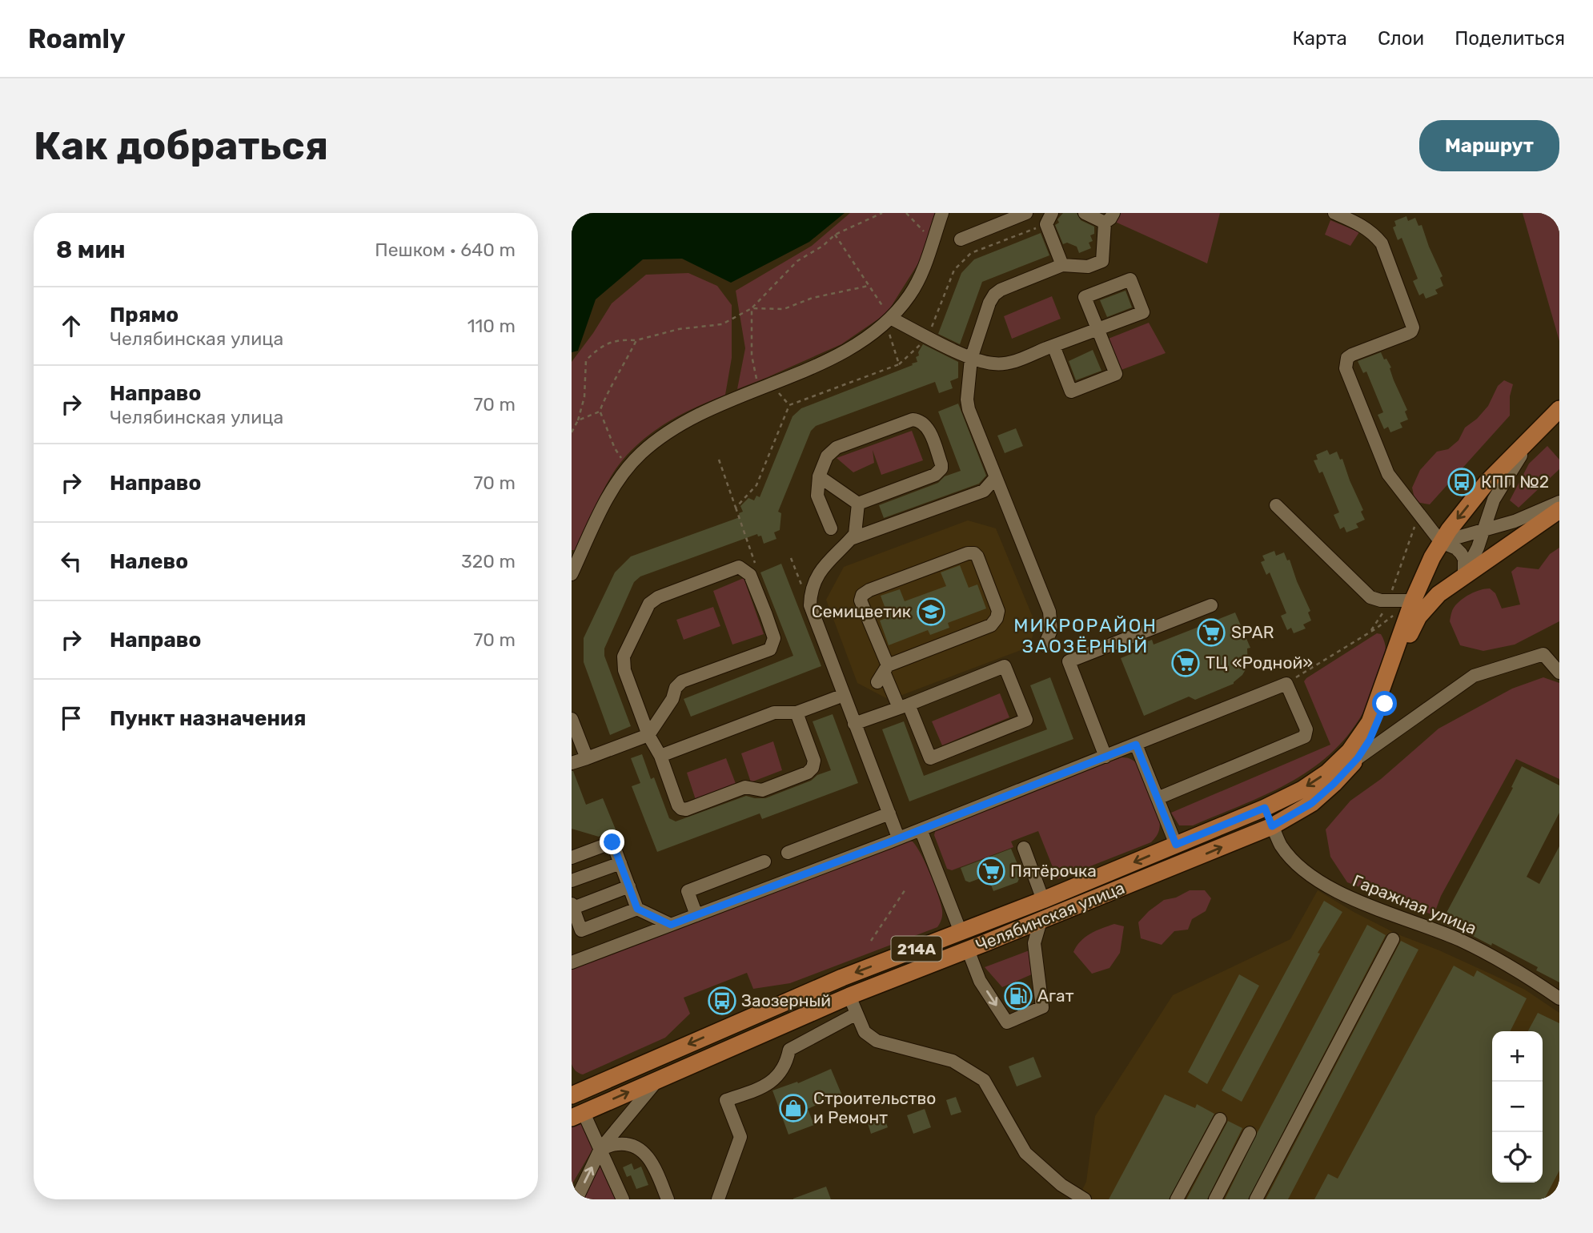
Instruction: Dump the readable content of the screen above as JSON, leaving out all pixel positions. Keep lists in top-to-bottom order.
{
  "streets": {
    "main road": ["Челябинская улица", "214А"],
    "street": ["Гаражная улица"]
  },
  "crossings": [
    ["Гаражная улица", "Челябинская улица"]
  ],
  "districts": ["МИКРОРАЙОН ЗАОЗЁРНЫЙ"],
  "places": {
    "bus stop": ["КПП №2", "Заозерный"],
    "school or university": ["Семицветик"],
    "supermarket": ["SPAR", "ТЦ «Родной»", "Пятёрочка"],
    "fuel station": ["Агат"],
    "shop": ["Строительство и Ремонт"]
  },
  "page": {
    "header": "Roamly",
    "nav": ["Карта", "Слои", "Поделиться"],
    "buttons": "Маршрут",
    "title": "Как добраться",
    "heading": ["8 мин", "Пешком · 640 m"],
    "list": [
      ["Прямо", "Челябинская улица", "110 m"],
      ["Направо", "Челябинская улица", "70 m"],
      ["Направо", "70 m"],
      ["Налево", "320 m"],
      ["Направо", "70 m"],
      "Пункт назначения"
    ],
    "map_buttons": ["+", "−"]
  }
}
